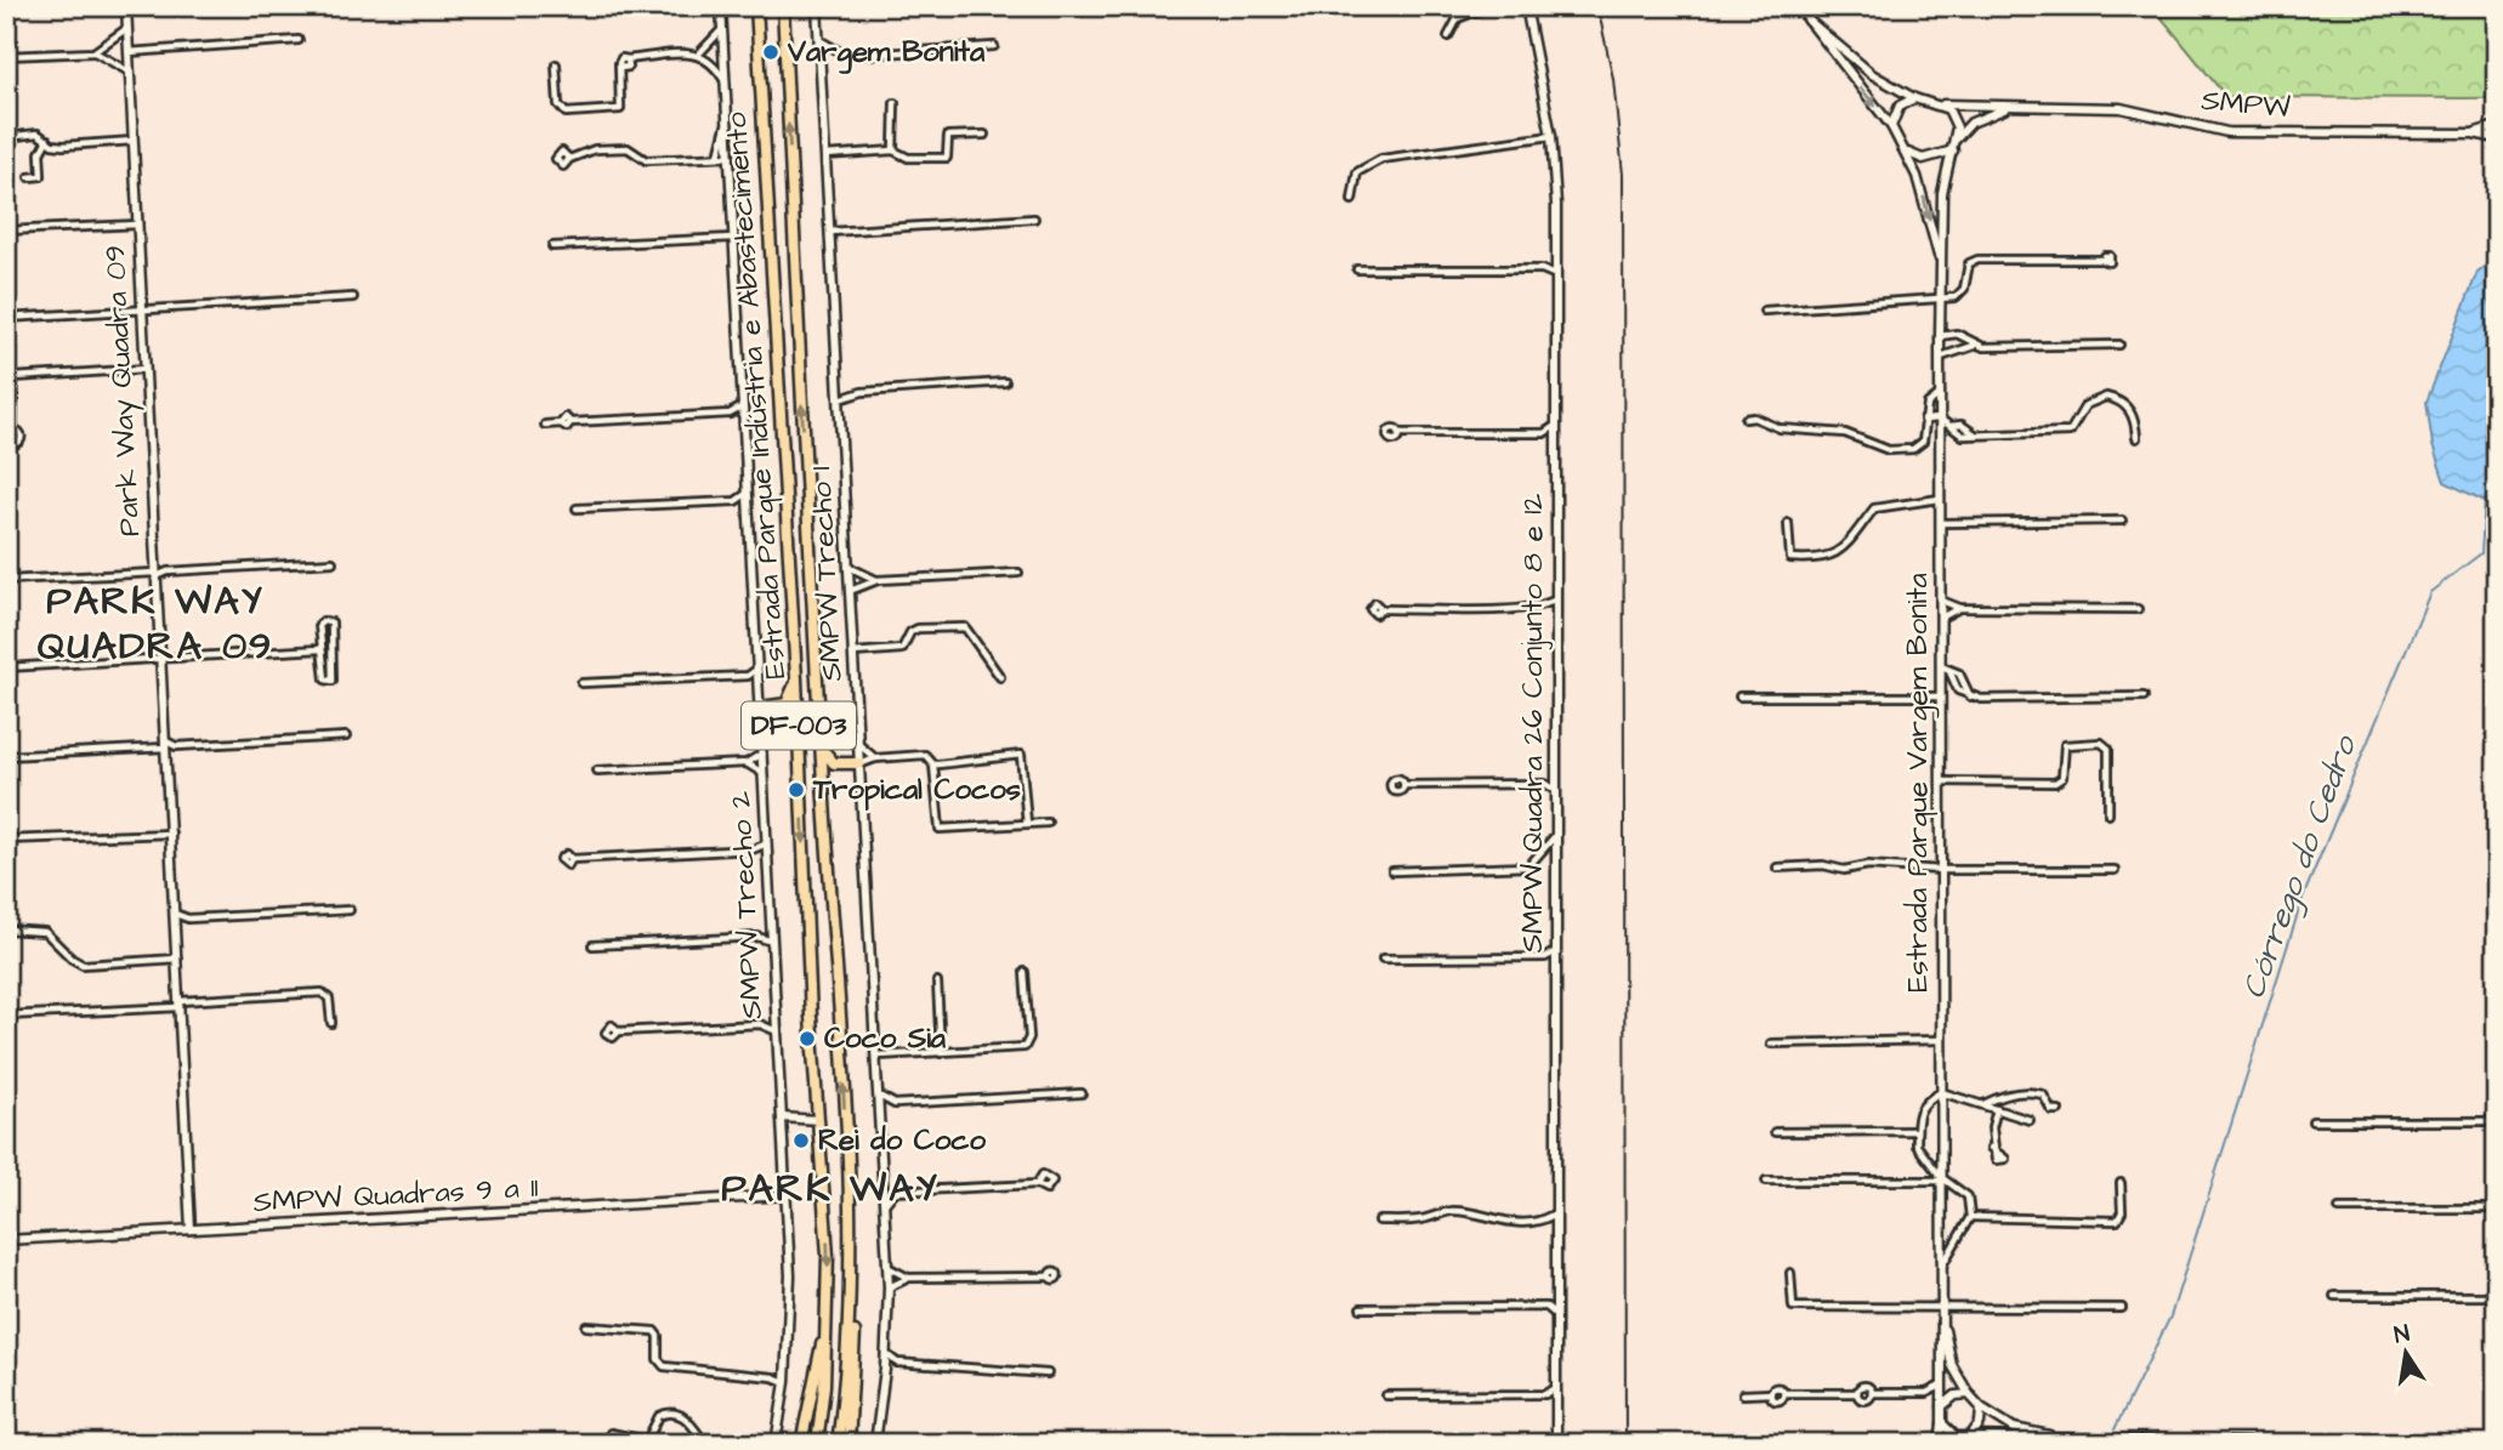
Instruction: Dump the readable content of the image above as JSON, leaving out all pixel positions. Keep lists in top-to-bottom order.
{
  "streets": {
    "highway": ["Estrada Parque Indústria e Abastecimento", "DF-003"],
    "street": [
      "SMPW",
      "Park Way Quadra 09",
      "SMPW Trecho 1",
      "SMPW Quadra 26 Conjunto 8 e 12",
      "Estrada Parque Vargem Bonita",
      "SMPW Trecho 2",
      "SMPW Quadras 9 a 11"
    ]
  },
  "crossings": [
    ["SMPW", "Estrada Parque Vargem Bonita"],
    ["Park Way Quadra 09", "SMPW Quadras 9 a 11"],
    ["SMPW Trecho 2", "SMPW Quadras 9 a 11"]
  ],
  "districts": ["PARK WAY QUADRA 09", "PARK WAY"],
  "water": ["Córrego do Cedro"],
  "places": [
    "Vargem Bonita",
    "Tropical Cocos",
    "Coco Sia",
    "Rei do Coco"
  ],
  "north": "top"
}
